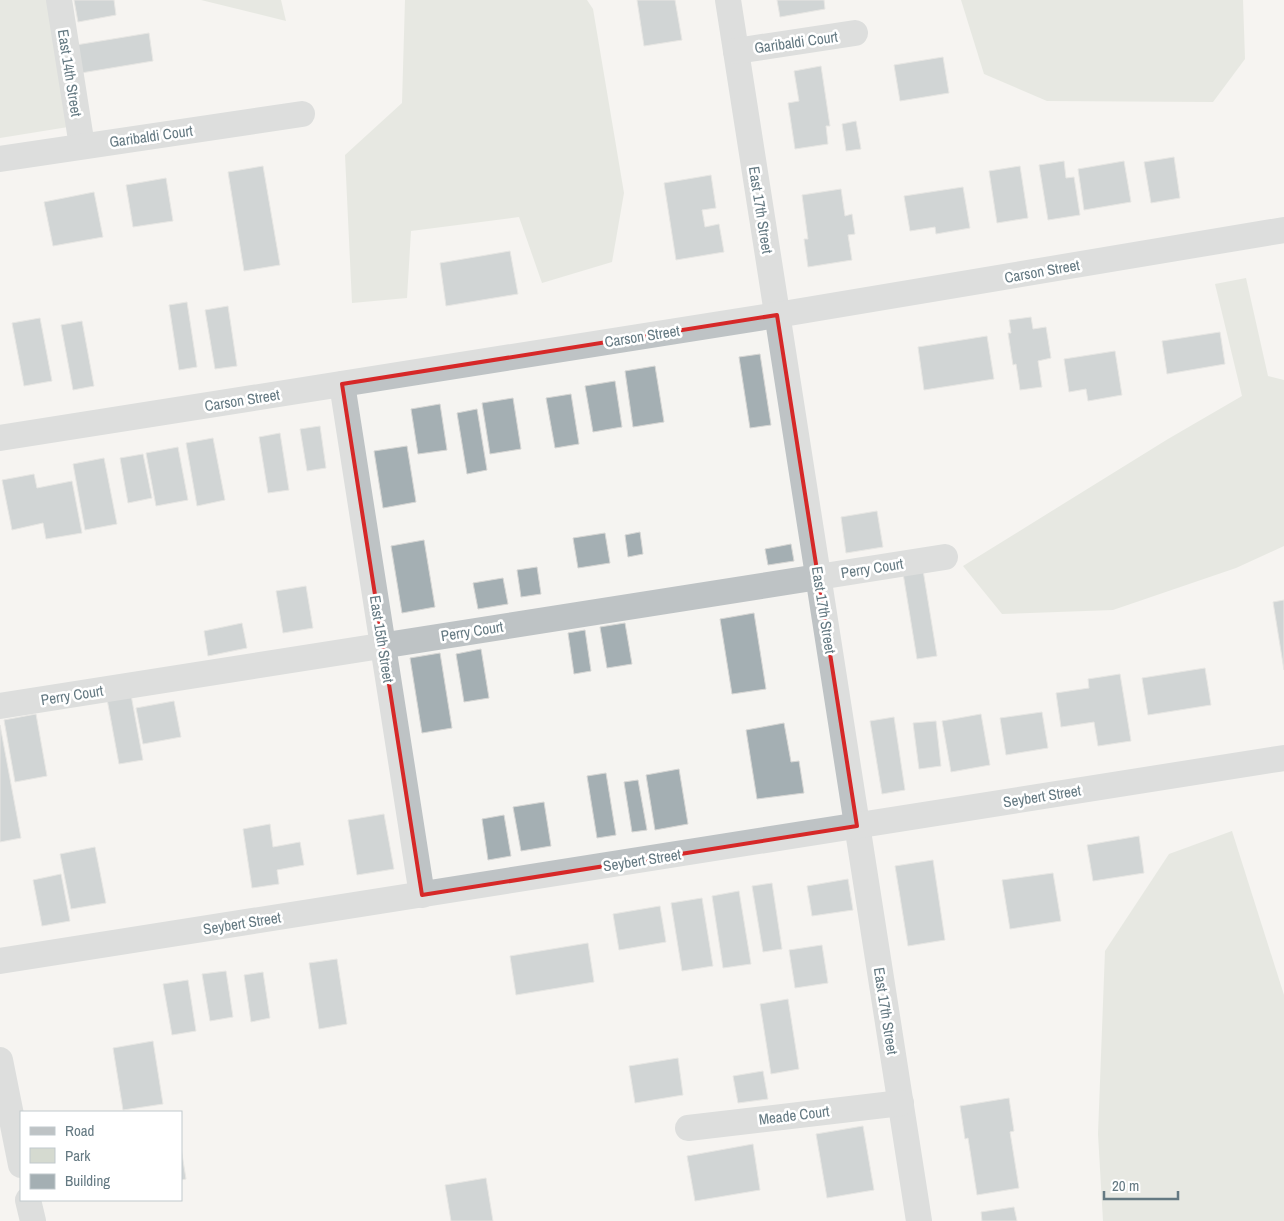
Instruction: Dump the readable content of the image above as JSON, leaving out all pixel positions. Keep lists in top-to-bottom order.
{
  "streets": {
    "street": [
      "Garibaldi Court",
      "East 14th Street",
      "East 17th Street",
      "Carson Street",
      "Perry Court",
      "East 15th Street",
      "Seybert Street",
      "Meade Court"
    ]
  },
  "crossings": [
    ["Garibaldi Court", "East 14th Street"],
    ["Garibaldi Court", "East 17th Street"],
    ["East 17th Street", "Carson Street"],
    ["East 17th Street", "Perry Court"],
    ["East 17th Street", "Seybert Street"],
    ["East 17th Street", "Meade Court"],
    ["Carson Street", "East 15th Street"],
    ["Perry Court", "East 15th Street"],
    ["East 15th Street", "Seybert Street"]
  ],
  "legend": ["Road", "Park", "Building"],
  "scale_bar": "20 m"
}
